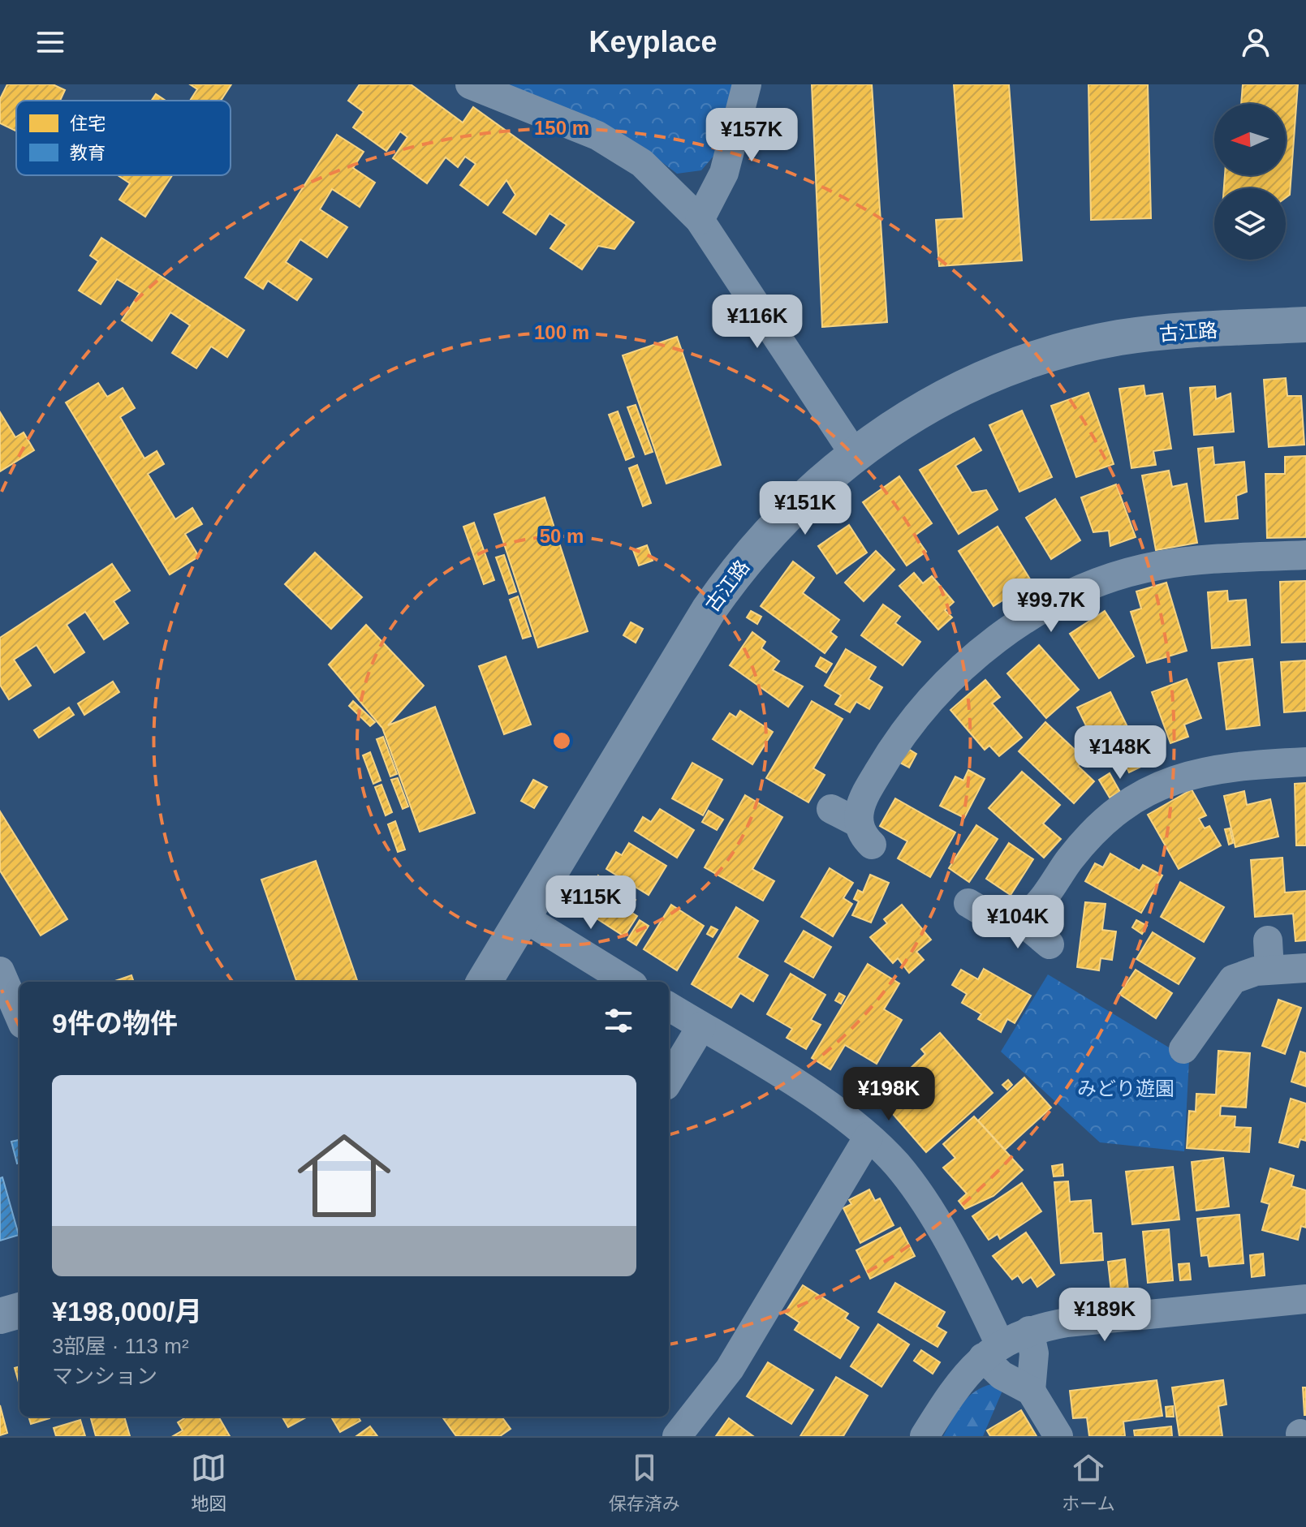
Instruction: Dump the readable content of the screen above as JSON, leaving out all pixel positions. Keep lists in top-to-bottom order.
{
  "streets": {
    "street": ["古江路"]
  },
  "parks": ["みどり遊園"],
  "legend": ["住宅", "教育"],
  "north": "left",
  "page": {
    "header": "Keyplace",
    "price": [
      "¥157K",
      "¥116K",
      "¥151K",
      "¥99.7K",
      "¥148K",
      "¥115K",
      "¥104K",
      "¥198K",
      "¥189K"
    ],
    "heading": "9件の物件",
    "list": [
      {
        "name": "¥198,000/月",
        "note": "3部屋 · 113 m² · マンション"
      }
    ],
    "tabs": ["地図", "保存済み", "ホーム"]
  },
  "rings": ["150 m", "100 m", "50 m"]
}
